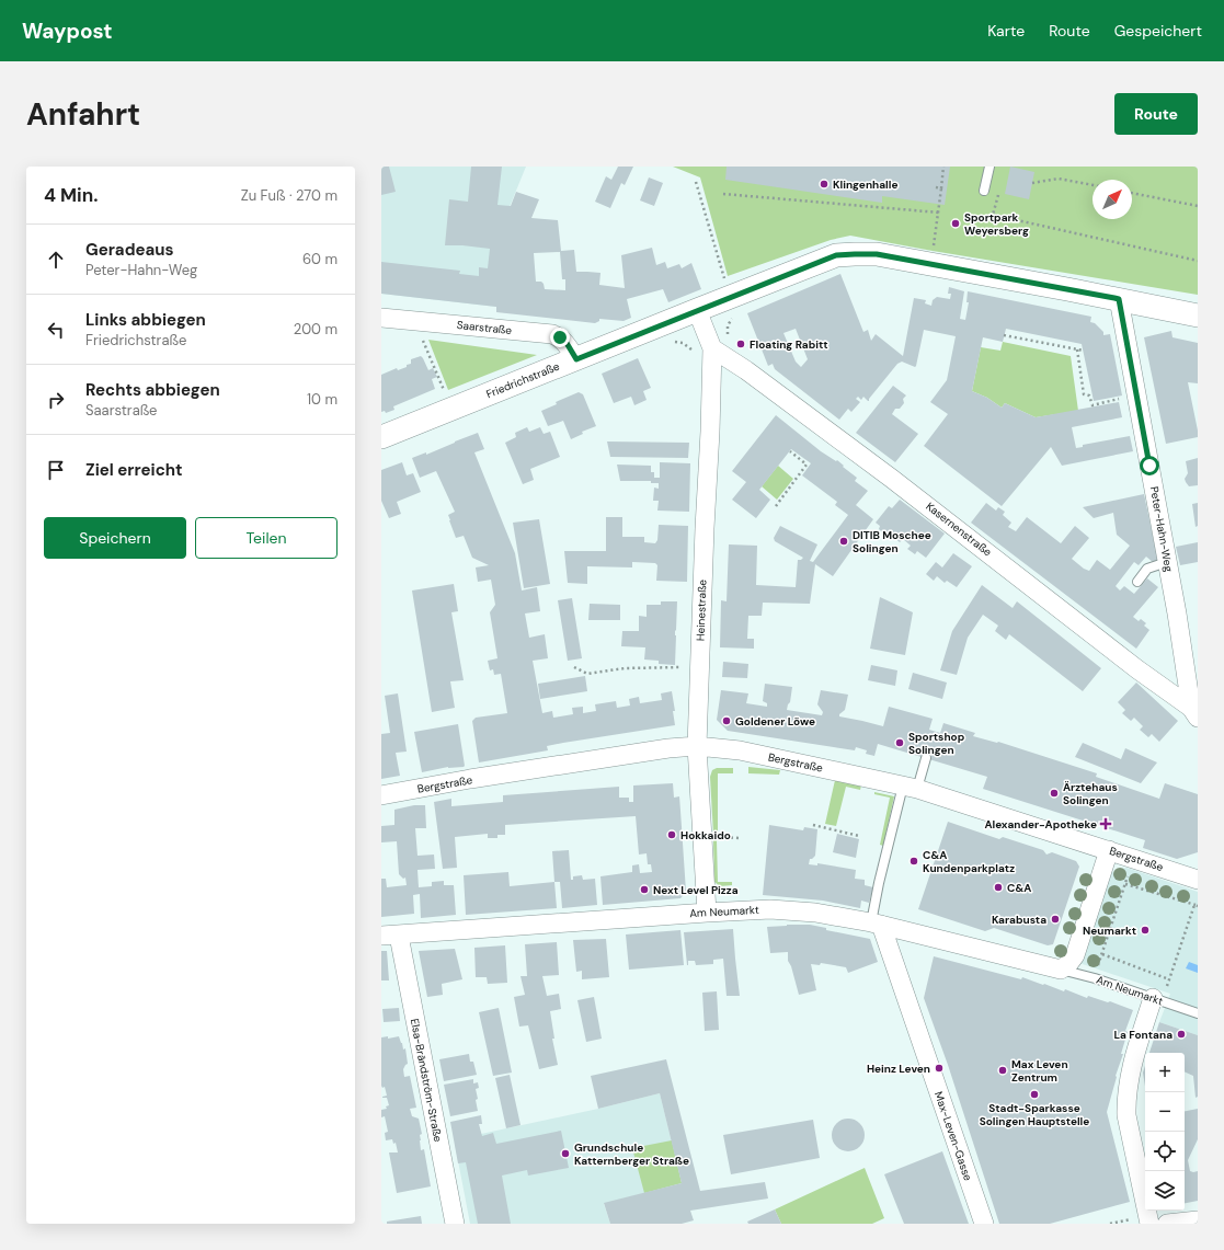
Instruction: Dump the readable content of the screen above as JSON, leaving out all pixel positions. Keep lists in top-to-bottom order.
{
  "streets": {
    "street": [
      "Saarstraße",
      "Friedrichstraße",
      "Kasernenstraße",
      "Peter-Hahn-Weg",
      "Heinestraße",
      "Bergstraße",
      "Am Neumarkt",
      "Elsa-Brändström-Straße",
      "Max-Leven-Gasse"
    ]
  },
  "crossings": [
    ["Saarstraße", "Friedrichstraße"],
    ["Friedrichstraße", "Peter-Hahn-Weg"],
    ["Friedrichstraße", "Heinestraße"],
    ["Kasernenstraße", "Peter-Hahn-Weg"],
    ["Kasernenstraße", "Heinestraße"],
    ["Heinestraße", "Bergstraße"],
    ["Heinestraße", "Am Neumarkt"],
    ["Am Neumarkt", "Elsa-Brändström-Straße"],
    ["Am Neumarkt", "Max-Leven-Gasse"]
  ],
  "places": {
    "other": [
      "Klingenhalle",
      "Sportpark Weyersberg",
      "Floating Rabitt",
      "DITIB Moschee Solingen",
      "Goldener Löwe",
      "Sportshop Solingen",
      "Ärztehaus Solingen",
      "Hokkaido",
      "C&A Kundenparkplatz",
      "C&A",
      "Next Level Pizza",
      "Karabusta",
      "Neumarkt",
      "La Fontana",
      "Heinz Leven",
      "Max Leven Zentrum",
      "Stadt-Sparkasse Solingen Hauptstelle",
      "Grundschule Katternberger Straße"
    ],
    "health": ["Alexander-Apotheke"]
  },
  "north": "top right",
  "page": {
    "header": "Waypost",
    "nav": ["Karte", "Route", "Gespeichert"],
    "buttons": [
      "Route",
      ["Speichern", "Teilen"]
    ],
    "title": "Anfahrt",
    "heading": ["4 Min.", "Zu Fuß · 270 m"],
    "list": [
      ["Geradeaus", "Peter-Hahn-Weg", "60 m"],
      ["Links abbiegen", "Friedrichstraße", "200 m"],
      ["Rechts abbiegen", "Saarstraße", "10 m"],
      "Ziel erreicht"
    ],
    "map_buttons": ["+", "−"]
  }
}
